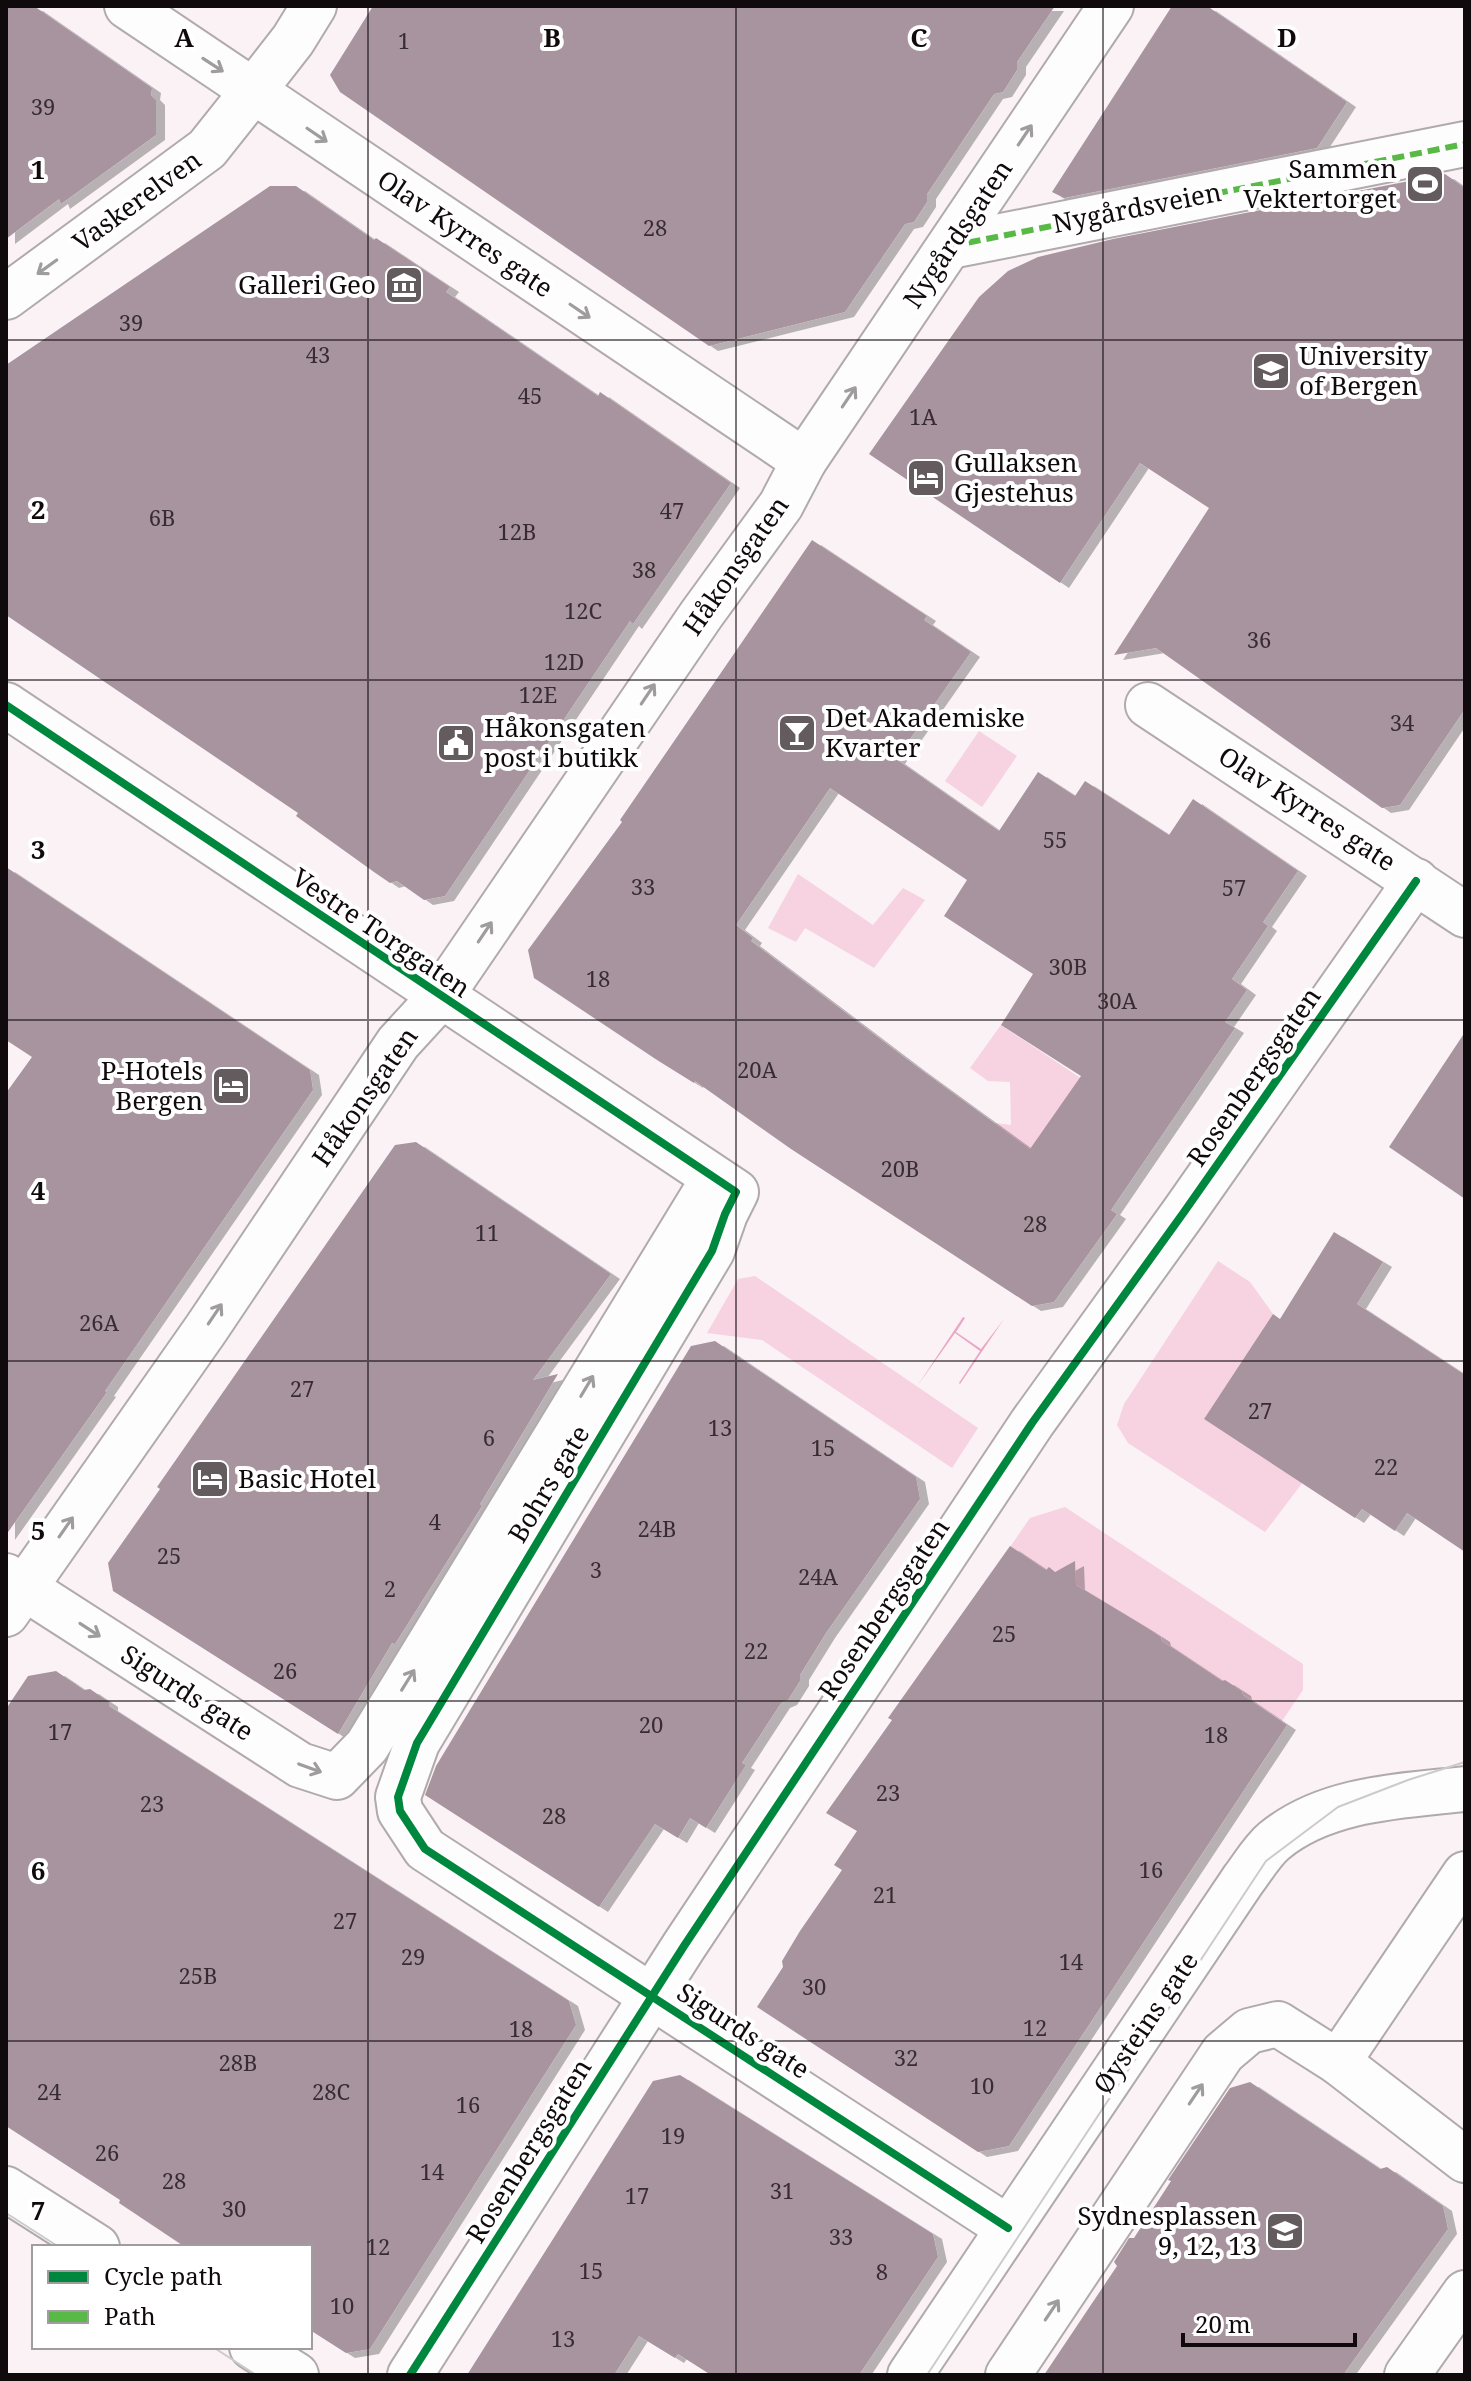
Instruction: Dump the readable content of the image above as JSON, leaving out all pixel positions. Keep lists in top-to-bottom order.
{
  "streets": {
    "main road": [
      "Vaskerelven",
      "Nygårdsveien",
      "Olav Kyrres gate",
      "Nygårdsgaten",
      "Håkonsgaten",
      "Vestre Torggaten",
      "Rosenbergsgaten",
      "Bohrs gate",
      "Sigurds gate",
      "Øysteins gate"
    ]
  },
  "crossings": [
    ["Vaskerelven", "Olav Kyrres gate"],
    ["Nygårdsveien", "Nygårdsgaten"],
    ["Olav Kyrres gate", "Nygårdsgaten"],
    ["Olav Kyrres gate", "Håkonsgaten"],
    ["Olav Kyrres gate", "Rosenbergsgaten"],
    ["Nygårdsgaten", "Håkonsgaten"],
    ["Håkonsgaten", "Vestre Torggaten"],
    ["Håkonsgaten", "Sigurds gate"],
    ["Vestre Torggaten", "Bohrs gate"],
    ["Rosenbergsgaten", "Sigurds gate"],
    ["Bohrs gate", "Sigurds gate"],
    ["Sigurds gate", "Øysteins gate"]
  ],
  "one_way": [
    "Vaskerelven",
    "Olav Kyrres gate",
    "Nygårdsgaten",
    "Håkonsgaten"
  ],
  "places": {
    "sports": ["Sammen Vektertorget"],
    "museum": ["Galleri Geo"],
    "school or university": ["University of Bergen", "Sydnesplassen 9, 12, 13"],
    "hotel": ["Gullaksen Gjestehus", "P-Hotels Bergen", "Basic Hotel"],
    "bar": ["Det Akademiske Kvarter"],
    "public building": ["Håkonsgaten post i butikk"]
  },
  "house_numbers": [
    "1",
    "39",
    "28",
    "39",
    "43",
    "45",
    "1A",
    "47",
    "6B",
    "12B",
    "38",
    "12C",
    "36",
    "12D",
    "12E",
    "34",
    "55",
    "33",
    "57",
    "30B",
    "18",
    "30A",
    "20A",
    "20B",
    "28",
    "11",
    "26A",
    "27",
    "27",
    "13",
    "6",
    "15",
    "22",
    "4",
    "24B",
    "25",
    "3",
    "24A",
    "2",
    "25",
    "22",
    "26",
    "20",
    "17",
    "18",
    "23",
    "23",
    "28",
    "16",
    "21",
    "27",
    "29",
    "14",
    "25B",
    "30",
    "12",
    "18",
    "32",
    "28B",
    "10",
    "24",
    "28C",
    "16",
    "19",
    "26",
    "14",
    "28",
    "31",
    "17",
    "30",
    "33",
    "12",
    "15",
    "8",
    "10",
    "13"
  ],
  "legend": ["Cycle path", "Path"],
  "scale_bar": "20 m",
  "grid": {
    "columns": [
      "A",
      "B",
      "C",
      "D"
    ],
    "rows": [
      "1",
      "2",
      "3",
      "4",
      "5",
      "6",
      "7"
    ]
  }
}
